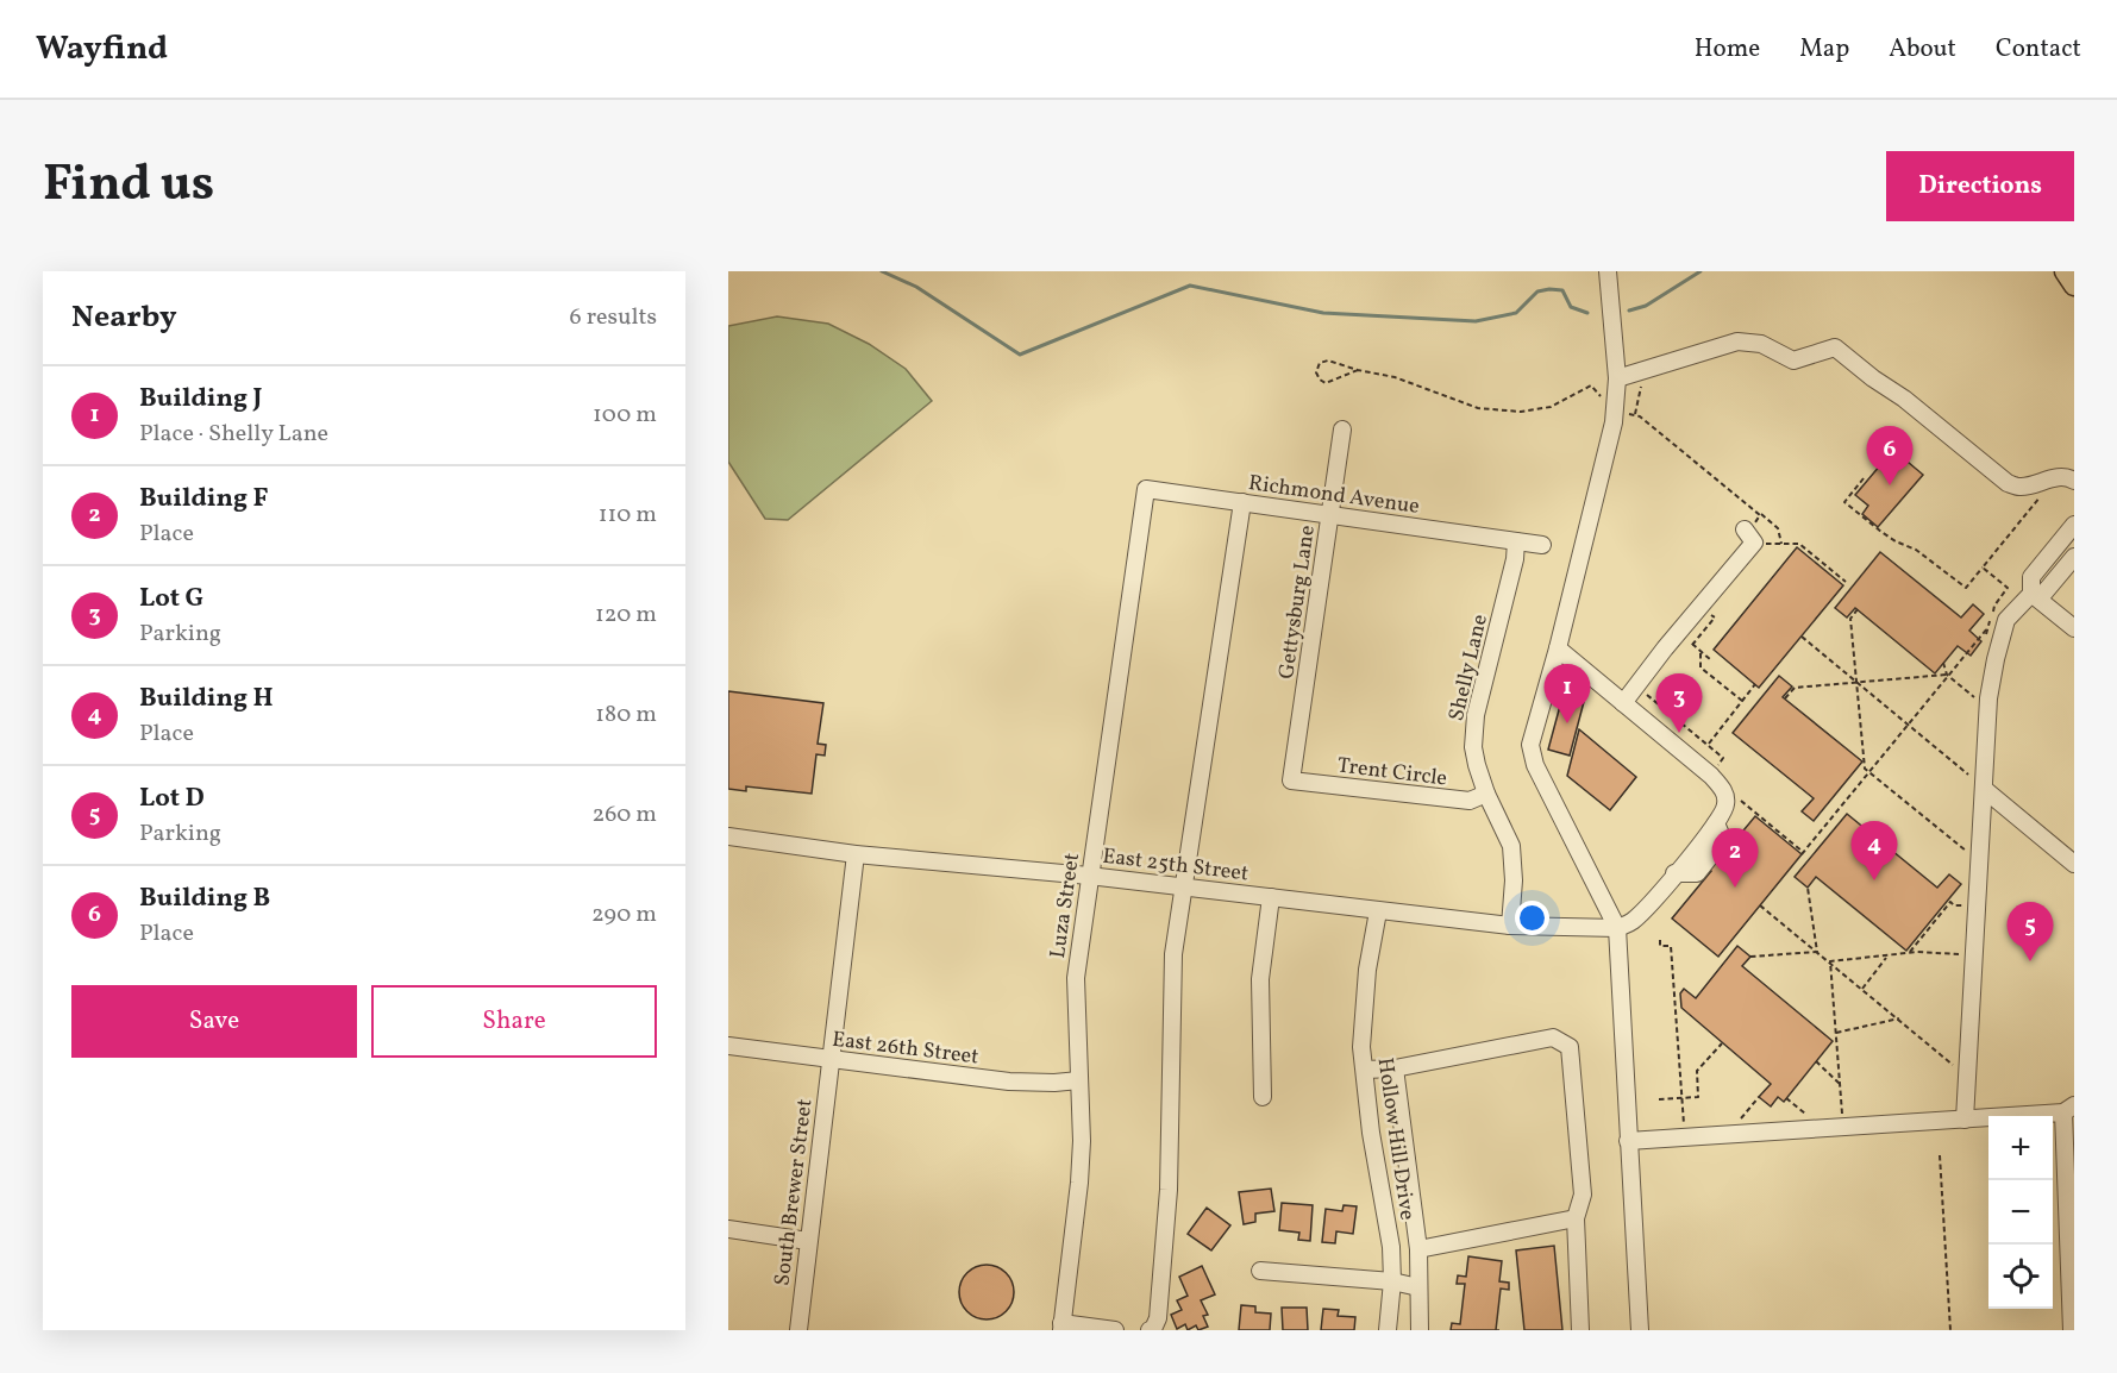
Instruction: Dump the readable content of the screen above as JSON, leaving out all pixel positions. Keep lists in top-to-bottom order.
{
  "streets": {
    "street": [
      "Richmond Avenue",
      "Gettysburg Lane",
      "Shelly Lane",
      "Trent Circle",
      "East 25th Street",
      "Luza Street",
      "East 26th Street",
      "Hollow Hill Drive",
      "South Brewer Street"
    ]
  },
  "crossings": [
    ["Richmond Avenue", "Gettysburg Lane"],
    ["Richmond Avenue", "Shelly Lane"],
    ["Richmond Avenue", "Luza Street"],
    ["Gettysburg Lane", "Trent Circle"],
    ["Shelly Lane", "Trent Circle"],
    ["Shelly Lane", "East 25th Street"],
    ["East 25th Street", "Luza Street"],
    ["East 25th Street", "Hollow Hill Drive"],
    ["East 25th Street", "South Brewer Street"],
    ["Luza Street", "East 26th Street"],
    ["East 26th Street", "South Brewer Street"]
  ],
  "page": {
    "header": "Wayfind",
    "nav": [
      "Home",
      "Map",
      "About",
      "Contact"
    ],
    "title": "Find us",
    "buttons": [
      "Directions",
      ["Save", "Share"]
    ],
    "heading": ["Nearby", "6 results"],
    "list": [
      {
        "mark": "1",
        "name": "Building J",
        "note": "Place · Shelly Lane",
        "value": "100 m"
      },
      {
        "mark": "2",
        "name": "Building F",
        "note": "Place",
        "value": "110 m"
      },
      {
        "mark": "3",
        "name": "Lot G",
        "note": "Parking",
        "value": "120 m"
      },
      {
        "mark": "4",
        "name": "Building H",
        "note": "Place",
        "value": "180 m"
      },
      {
        "mark": "5",
        "name": "Lot D",
        "note": "Parking",
        "value": "260 m"
      },
      {
        "mark": "6",
        "name": "Building B",
        "note": "Place",
        "value": "290 m"
      }
    ],
    "pins": [
      "6",
      "1",
      "3",
      "4",
      "2",
      "5"
    ],
    "map_buttons": ["+", "−"]
  }
}
